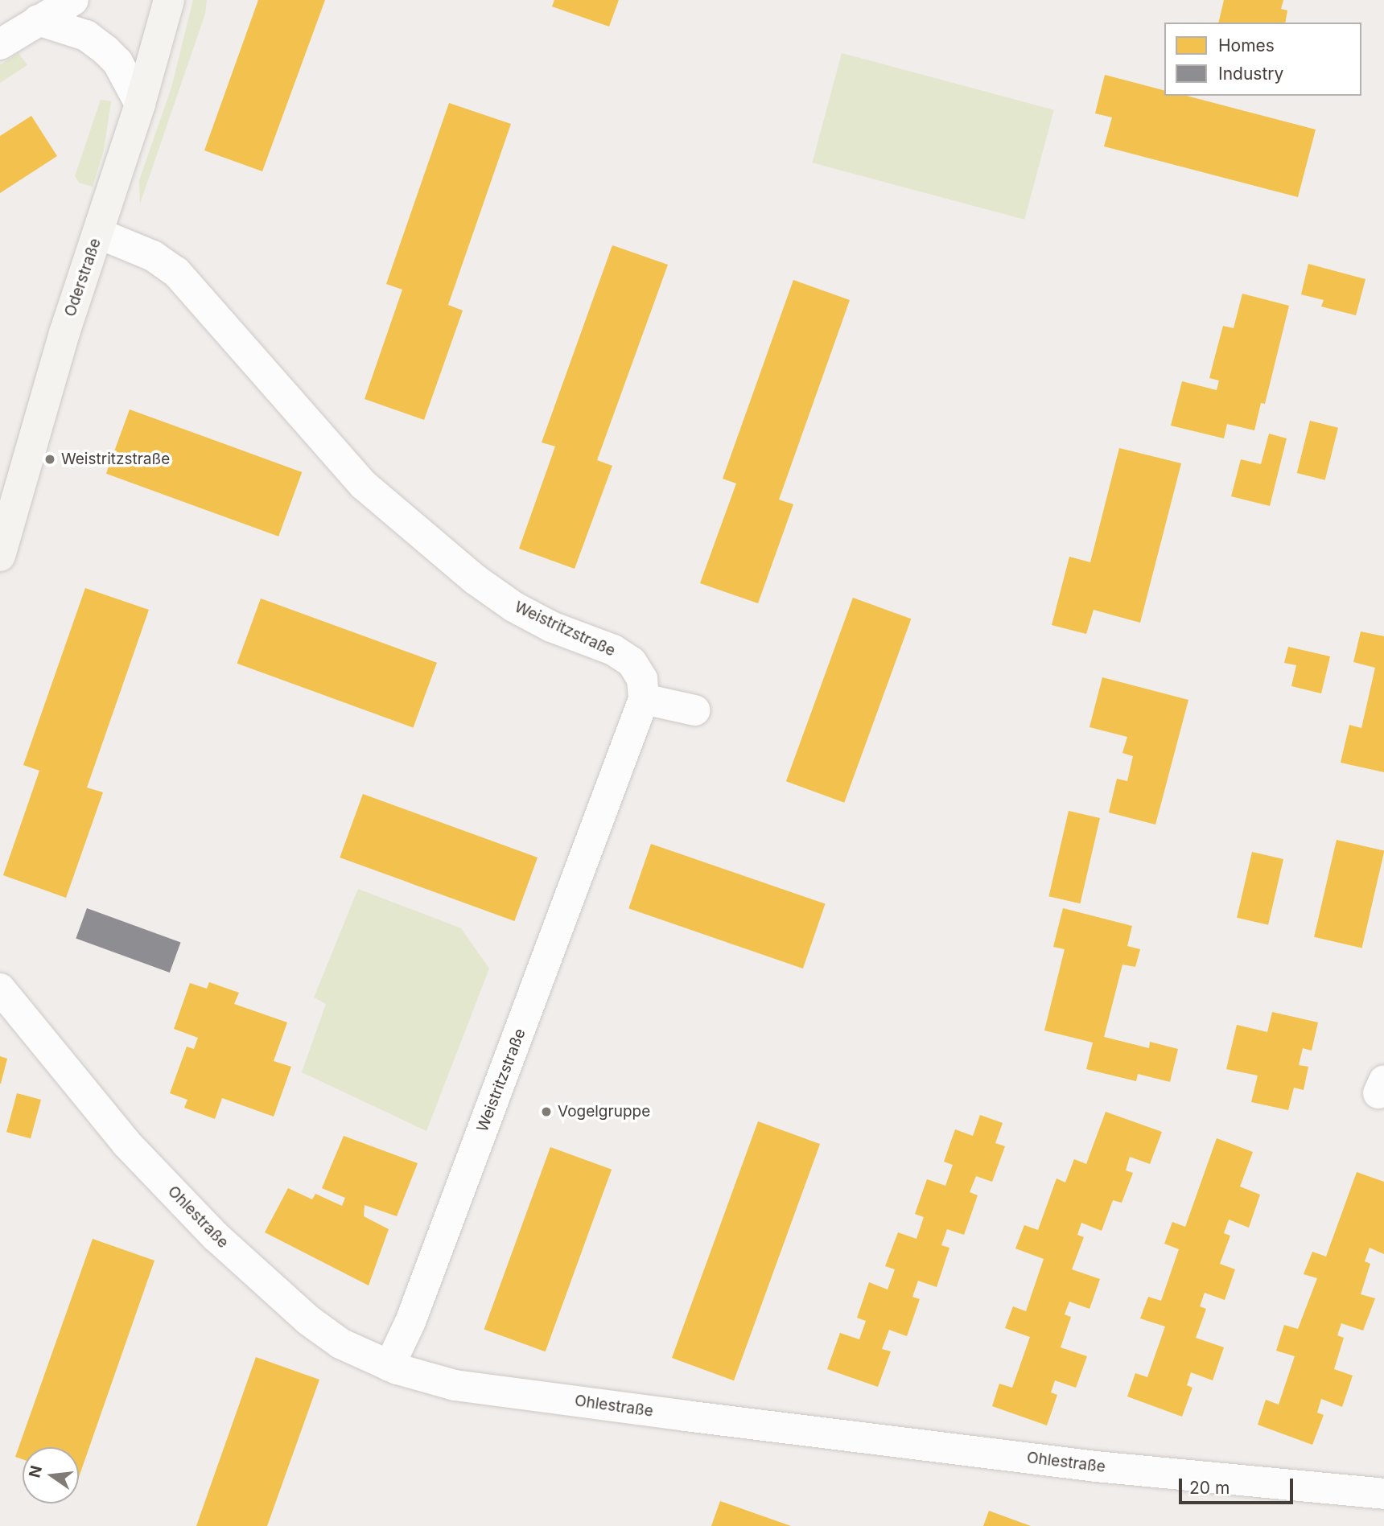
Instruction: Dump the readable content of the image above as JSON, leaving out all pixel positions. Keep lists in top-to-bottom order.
{
  "streets": {
    "street": ["Oderstraße", "Weistritzstraße", "Ohlestraße"]
  },
  "crossings": [
    ["Oderstraße", "Weistritzstraße"],
    ["Weistritzstraße", "Ohlestraße"]
  ],
  "places": ["Weistritzstraße", "Vogelgruppe"],
  "legend": ["Homes", "Industry"],
  "scale_bar": "20 m",
  "north": "left"
}
